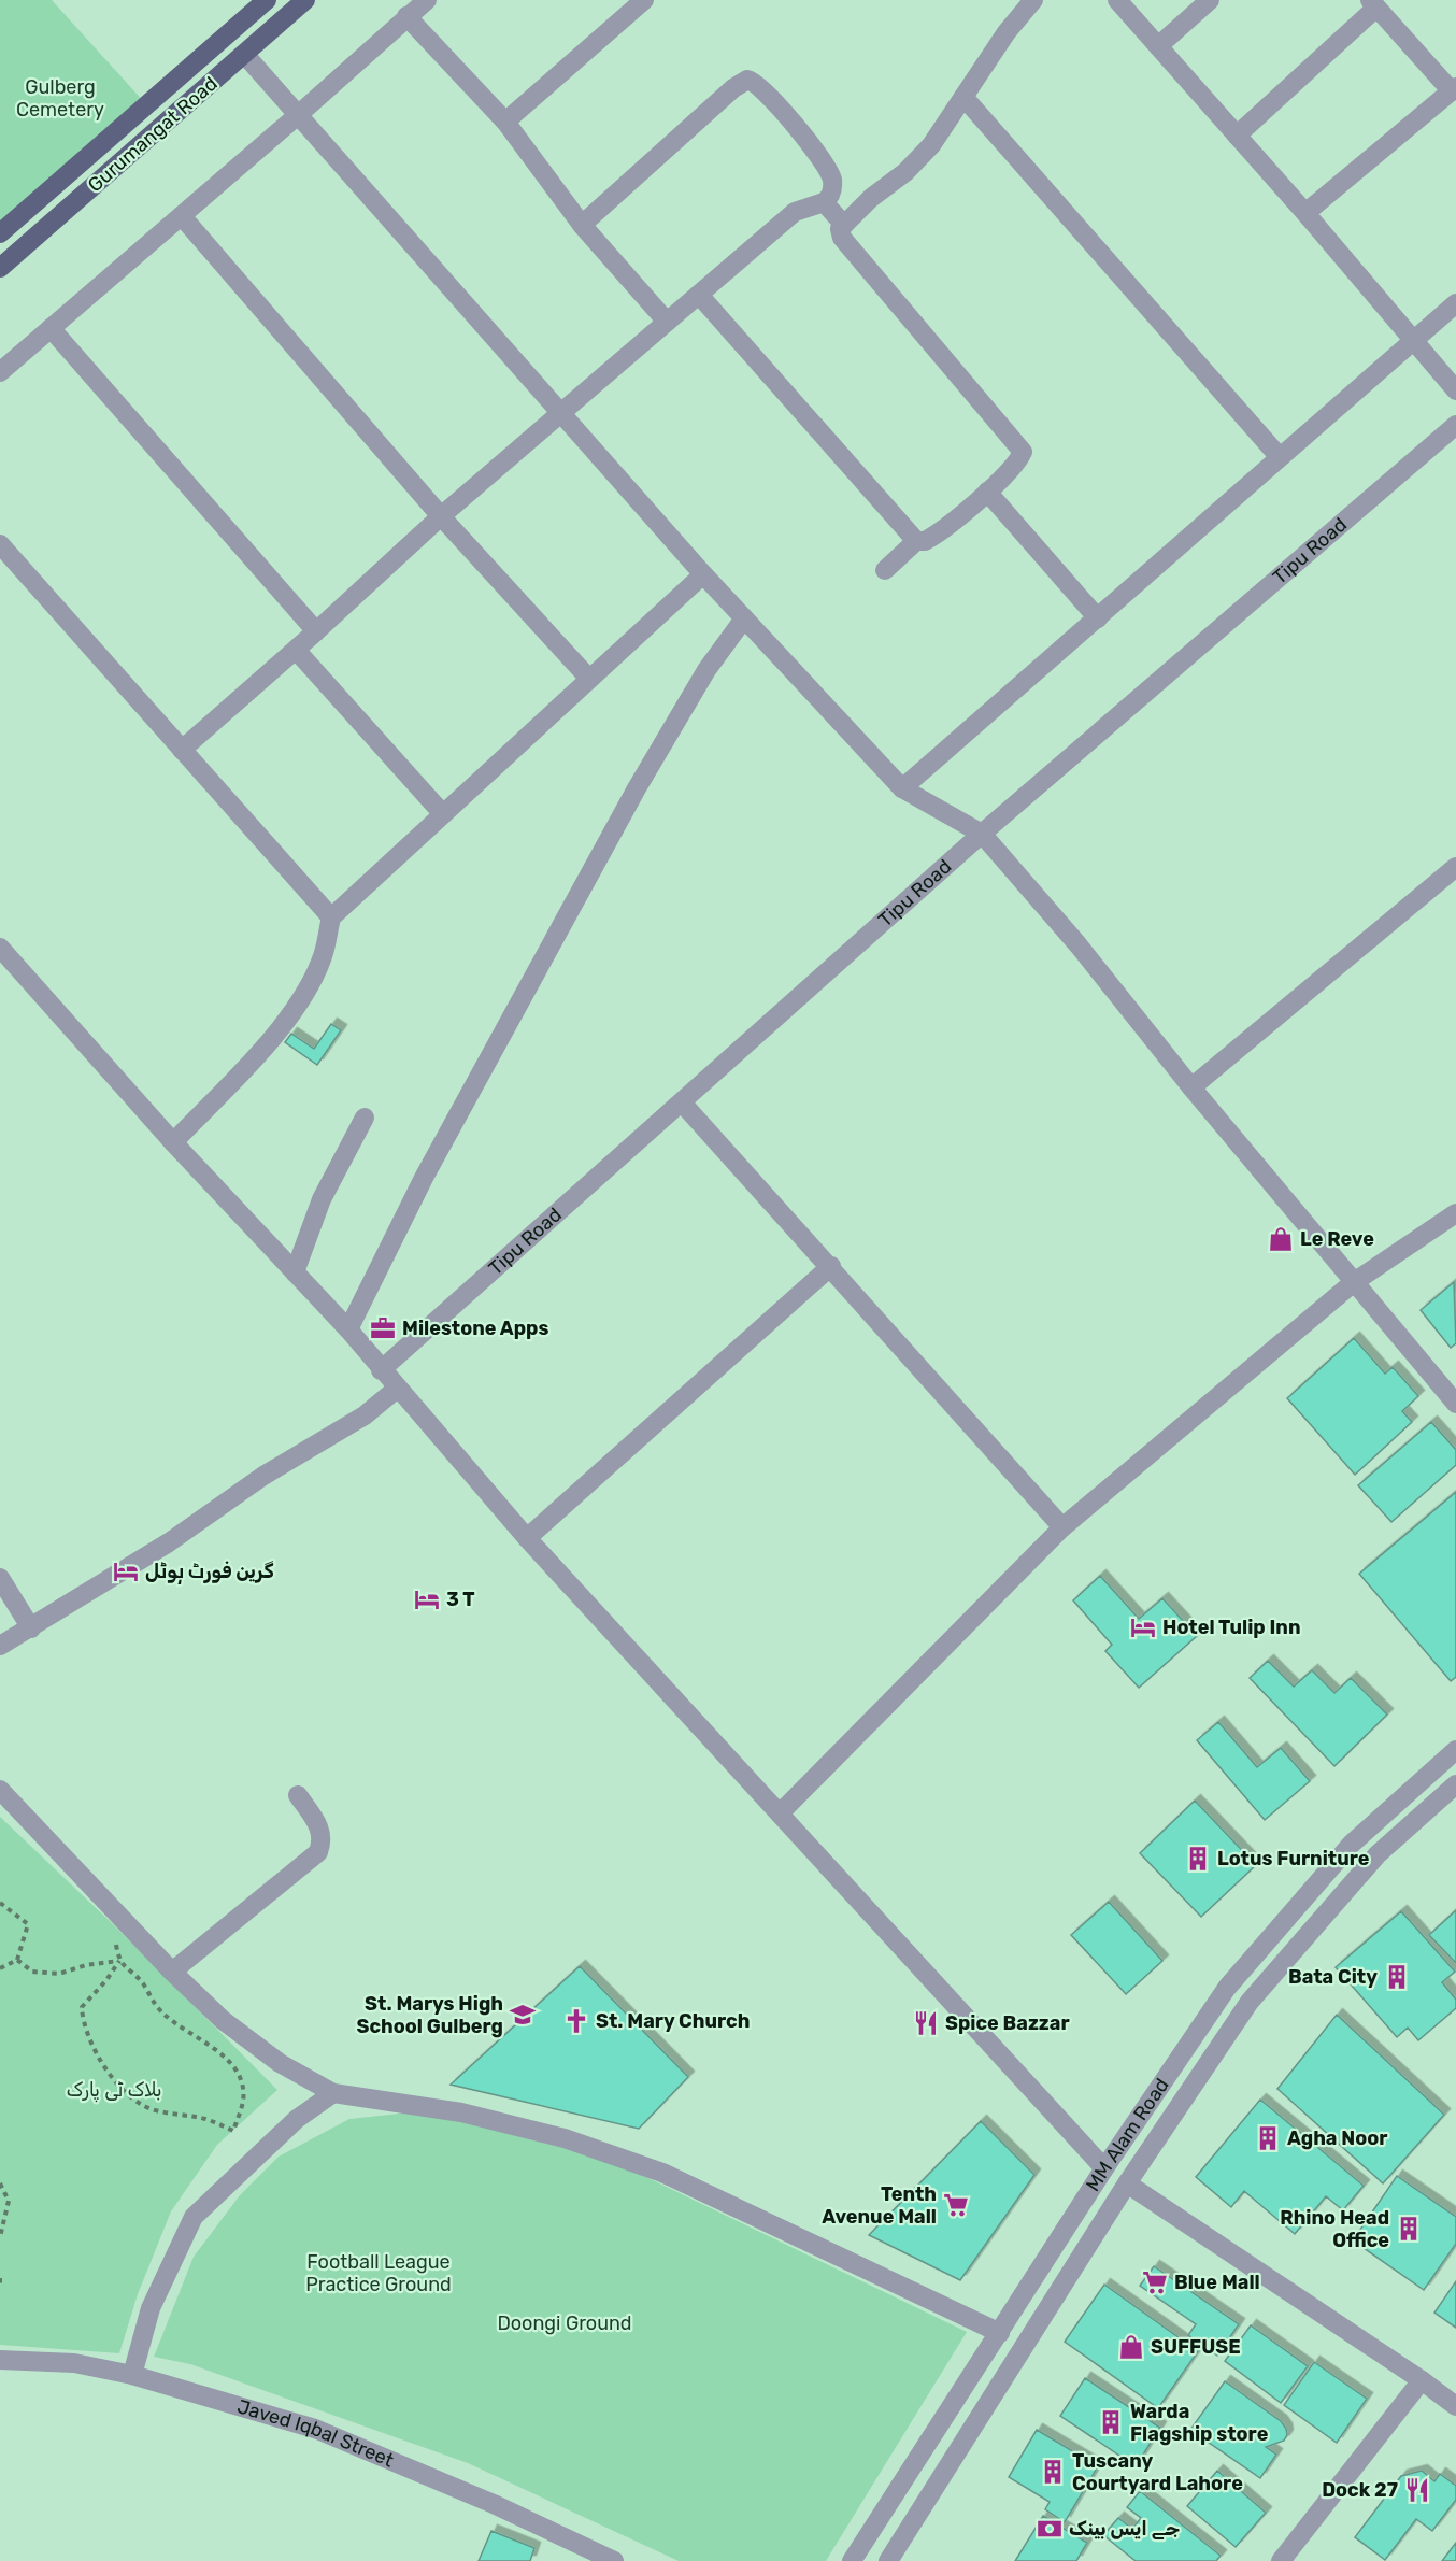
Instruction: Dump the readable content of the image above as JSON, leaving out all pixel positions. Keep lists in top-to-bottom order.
{
  "streets": {
    "main road": ["Gurumangat Road"],
    "street": ["Tipu Road", "MM Alam Road", "Javed Iqbal Street"]
  },
  "parks": [
    "Gulberg Cemetery",
    "بلاک ٹی پارک",
    "Football League Practice Ground",
    "Doongi Ground"
  ],
  "places": {
    "shop": ["Le Reve", "SUFFUSE"],
    "office": ["Milestone Apps"],
    "hotel": ["گرین فورٹ ہوٹل", "3 T", "Hotel Tulip Inn"],
    "building": [
      "Lotus Furniture",
      "Bata City",
      "Agha Noor",
      "Rhino Head Office",
      "Warda Flagship store",
      "Tuscany Courtyard Lahore"
    ],
    "school or university": ["St. Marys High School Gulberg"],
    "church": ["St. Mary Church"],
    "restaurant": ["Spice Bazzar", "Dock 27"],
    "supermarket": ["Tenth Avenue Mall", "Blue Mall"],
    "bank": ["جے ایس بینک"]
  }
}
